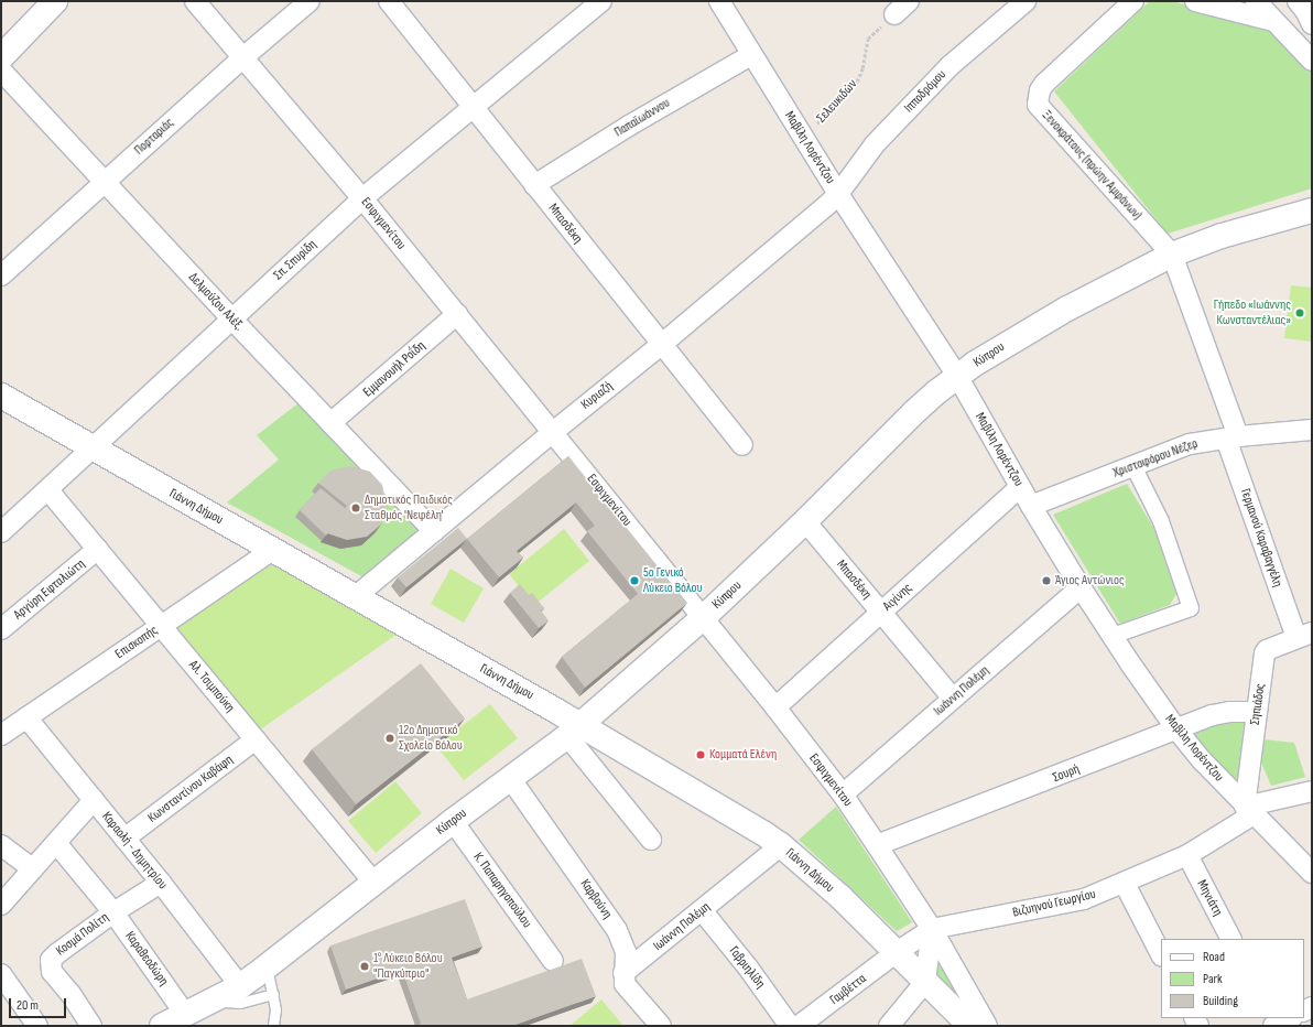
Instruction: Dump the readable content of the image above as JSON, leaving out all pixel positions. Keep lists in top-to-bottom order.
{
  "streets": {
    "street": [
      "Ιπποδρόμου",
      "Παπαϊωάννου",
      "Πορταριάς",
      "Μαβίλη Λορέντζου",
      "Ξενοκράτους (πρώην Αμφάνων)",
      "Εσφιγμενίτου",
      "Μπασδέκη",
      "Σπ. Σπυρίδη",
      "Δελμούζου Αλέξ.",
      "Κύπρου",
      "Εμμανουήλ Ροΐδη",
      "Κυριαζή",
      "Χριστοφόρου Νέζερ",
      "Γιάννη Δήμου",
      "Γερμανού Καραβαγγέλη",
      "Αργύρη Εφταλιώτη",
      "Αιγίνης",
      "Επισκοπής",
      "Αλ. Τσιμπούκη",
      "Ιωάννη Πολέμη",
      "Σηπιάδος",
      "Σουρή",
      "Κωνσταντίνου Καβάφη",
      "Καραολή - Δημητρίου",
      "Κ. Παπαρηγοπούλου",
      "Μηνιάτη",
      "Καρβούνη",
      "Βιζυηνού Γεωργίου",
      "Κοσμά Πολίτη",
      "Καραθεοδώρη",
      "Γαβριηλίδη",
      "Γαμβέττα"
    ],
    "path": ["Σελευκιδών"]
  },
  "crossings": [
    ["Ιπποδρόμου", "Μαβίλη Λορέντζου"],
    ["Ιπποδρόμου", "Κυριαζή"],
    ["Σελευκιδών", "Μαβίλη Λορέντζου"],
    ["Παπαϊωάννου", "Μαβίλη Λορέντζου"],
    ["Παπαϊωάννου", "Μπασδέκη"],
    ["Πορταριάς", "Εσφιγμενίτου"],
    ["Πορταριάς", "Δελμούζου Αλέξ."],
    ["Μαβίλη Λορέντζου", "Κύπρου"],
    ["Μαβίλη Λορέντζου", "Κυριαζή"],
    ["Μαβίλη Λορέντζου", "Χριστοφόρου Νέζερ"],
    ["Μαβίλη Λορέντζου", "Αιγίνης"],
    ["Μαβίλη Λορέντζου", "Ιωάννη Πολέμη"],
    ["Μαβίλη Λορέντζου", "Σηπιάδος"],
    ["Μαβίλη Λορέντζου", "Σουρή"],
    ["Μαβίλη Λορέντζου", "Βιζυηνού Γεωργίου"],
    ["Ξενοκράτους (πρώην Αμφάνων)", "Κύπρου"],
    ["Ξενοκράτους (πρώην Αμφάνων)", "Γερμανού Καραβαγγέλη"],
    ["Εσφιγμενίτου", "Σπ. Σπυρίδη"],
    ["Εσφιγμενίτου", "Κύπρου"],
    ["Εσφιγμενίτου", "Εμμανουήλ Ροΐδη"],
    ["Εσφιγμενίτου", "Κυριαζή"],
    ["Εσφιγμενίτου", "Αιγίνης"],
    ["Εσφιγμενίτου", "Ιωάννη Πολέμη"],
    ["Εσφιγμενίτου", "Σουρή"],
    ["Εσφιγμενίτου", "Βιζυηνού Γεωργίου"],
    ["Μπασδέκη", "Σπ. Σπυρίδη"],
    ["Μπασδέκη", "Κύπρου"],
    ["Μπασδέκη", "Κυριαζή"],
    ["Μπασδέκη", "Αιγίνης"],
    ["Μπασδέκη", "Ιωάννη Πολέμη"],
    ["Σπ. Σπυρίδη", "Δελμούζου Αλέξ."],
    ["Σπ. Σπυρίδη", "Γιάννη Δήμου"],
    ["Σπ. Σπυρίδη", "Αλ. Τσιμπούκη"],
    ["Δελμούζου Αλέξ.", "Εμμανουήλ Ροΐδη"],
    ["Δελμούζου Αλέξ.", "Κυριαζή"],
    ["Κύπρου", "Γιάννη Δήμου"],
    ["Κύπρου", "Γερμανού Καραβαγγέλη"],
    ["Κύπρου", "Αλ. Τσιμπούκη"],
    ["Κύπρου", "Καραολή - Δημητρίου"],
    ["Κύπρου", "Κ. Παπαρηγοπούλου"],
    ["Κύπρου", "Καρβούνη"],
    ["Κύπρου", "Καραθεοδώρη"],
    ["Κυριαζή", "Γιάννη Δήμου"],
    ["Χριστοφόρου Νέζερ", "Γερμανού Καραβαγγέλη"],
    ["Γιάννη Δήμου", "Επισκοπής"],
    ["Γιάννη Δήμου", "Ιωάννη Πολέμη"],
    ["Γιάννη Δήμου", "Βιζυηνού Γεωργίου"],
    ["Γιάννη Δήμου", "Γαμβέττα"],
    ["Γερμανού Καραβαγγέλη", "Σηπιάδος"],
    ["Αργύρη Εφταλιώτη", "Αλ. Τσιμπούκη"],
    ["Επισκοπής", "Αλ. Τσιμπούκη"],
    ["Επισκοπής", "Καραολή - Δημητρίου"],
    ["Αλ. Τσιμπούκη", "Κωνσταντίνου Καβάφη"],
    ["Ιωάννη Πολέμη", "Καρβούνη"],
    ["Ιωάννη Πολέμη", "Γαβριηλίδη"],
    ["Σηπιάδος", "Σουρή"],
    ["Σηπιάδος", "Βιζυηνού Γεωργίου"],
    ["Κωνσταντίνου Καβάφη", "Καραολή - Δημητρίου"],
    ["Καραολή - Δημητρίου", "Κοσμά Πολίτη"],
    ["Μηνιάτη", "Βιζυηνού Γεωργίου"],
    ["Βιζυηνού Γεωργίου", "Γαμβέττα"],
    ["Κοσμά Πολίτη", "Καραθεοδώρη"]
  ],
  "places": [
    "Γήπεδο «Ιωάννης Κωνσταντέλιας»",
    "Δημοτικός Παιδικός Σταθμός 'Νεφέλη'",
    "5ο Γενικό Λύκειο Βόλου",
    "Άγιος Αντώνιος",
    "12ο Δημοτικό Σχολείο Βόλου",
    "Κομματά Ελένη",
    "1° Λύκειο Βόλου \"Παγκύπριο\""
  ],
  "legend": ["Road", "Park", "Building"],
  "scale_bar": "20 m"
}
